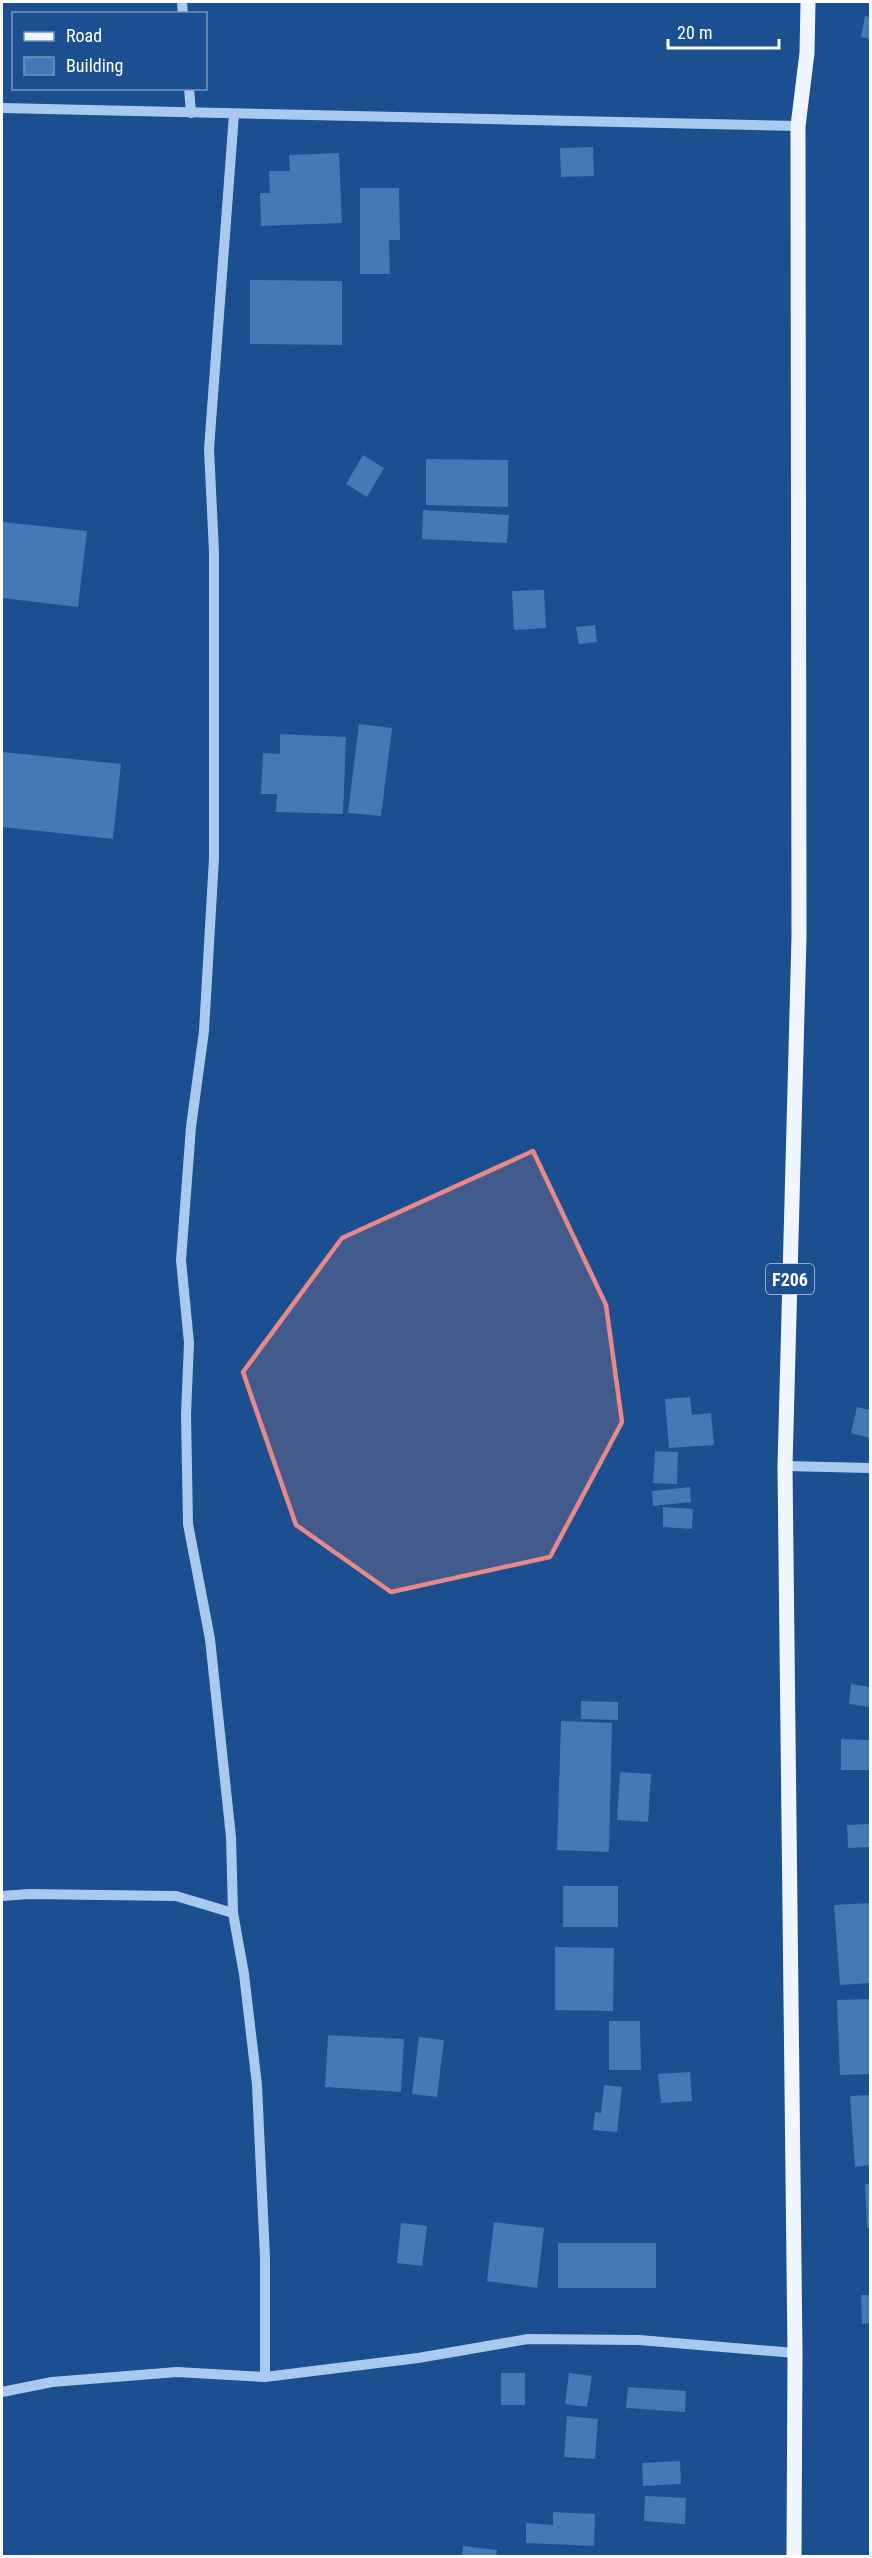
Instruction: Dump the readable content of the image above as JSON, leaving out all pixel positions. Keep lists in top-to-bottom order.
{
  "streets": {
    "main road": ["F206"]
  },
  "legend": ["Road", "Building"],
  "scale_bar": "20 m"
}
